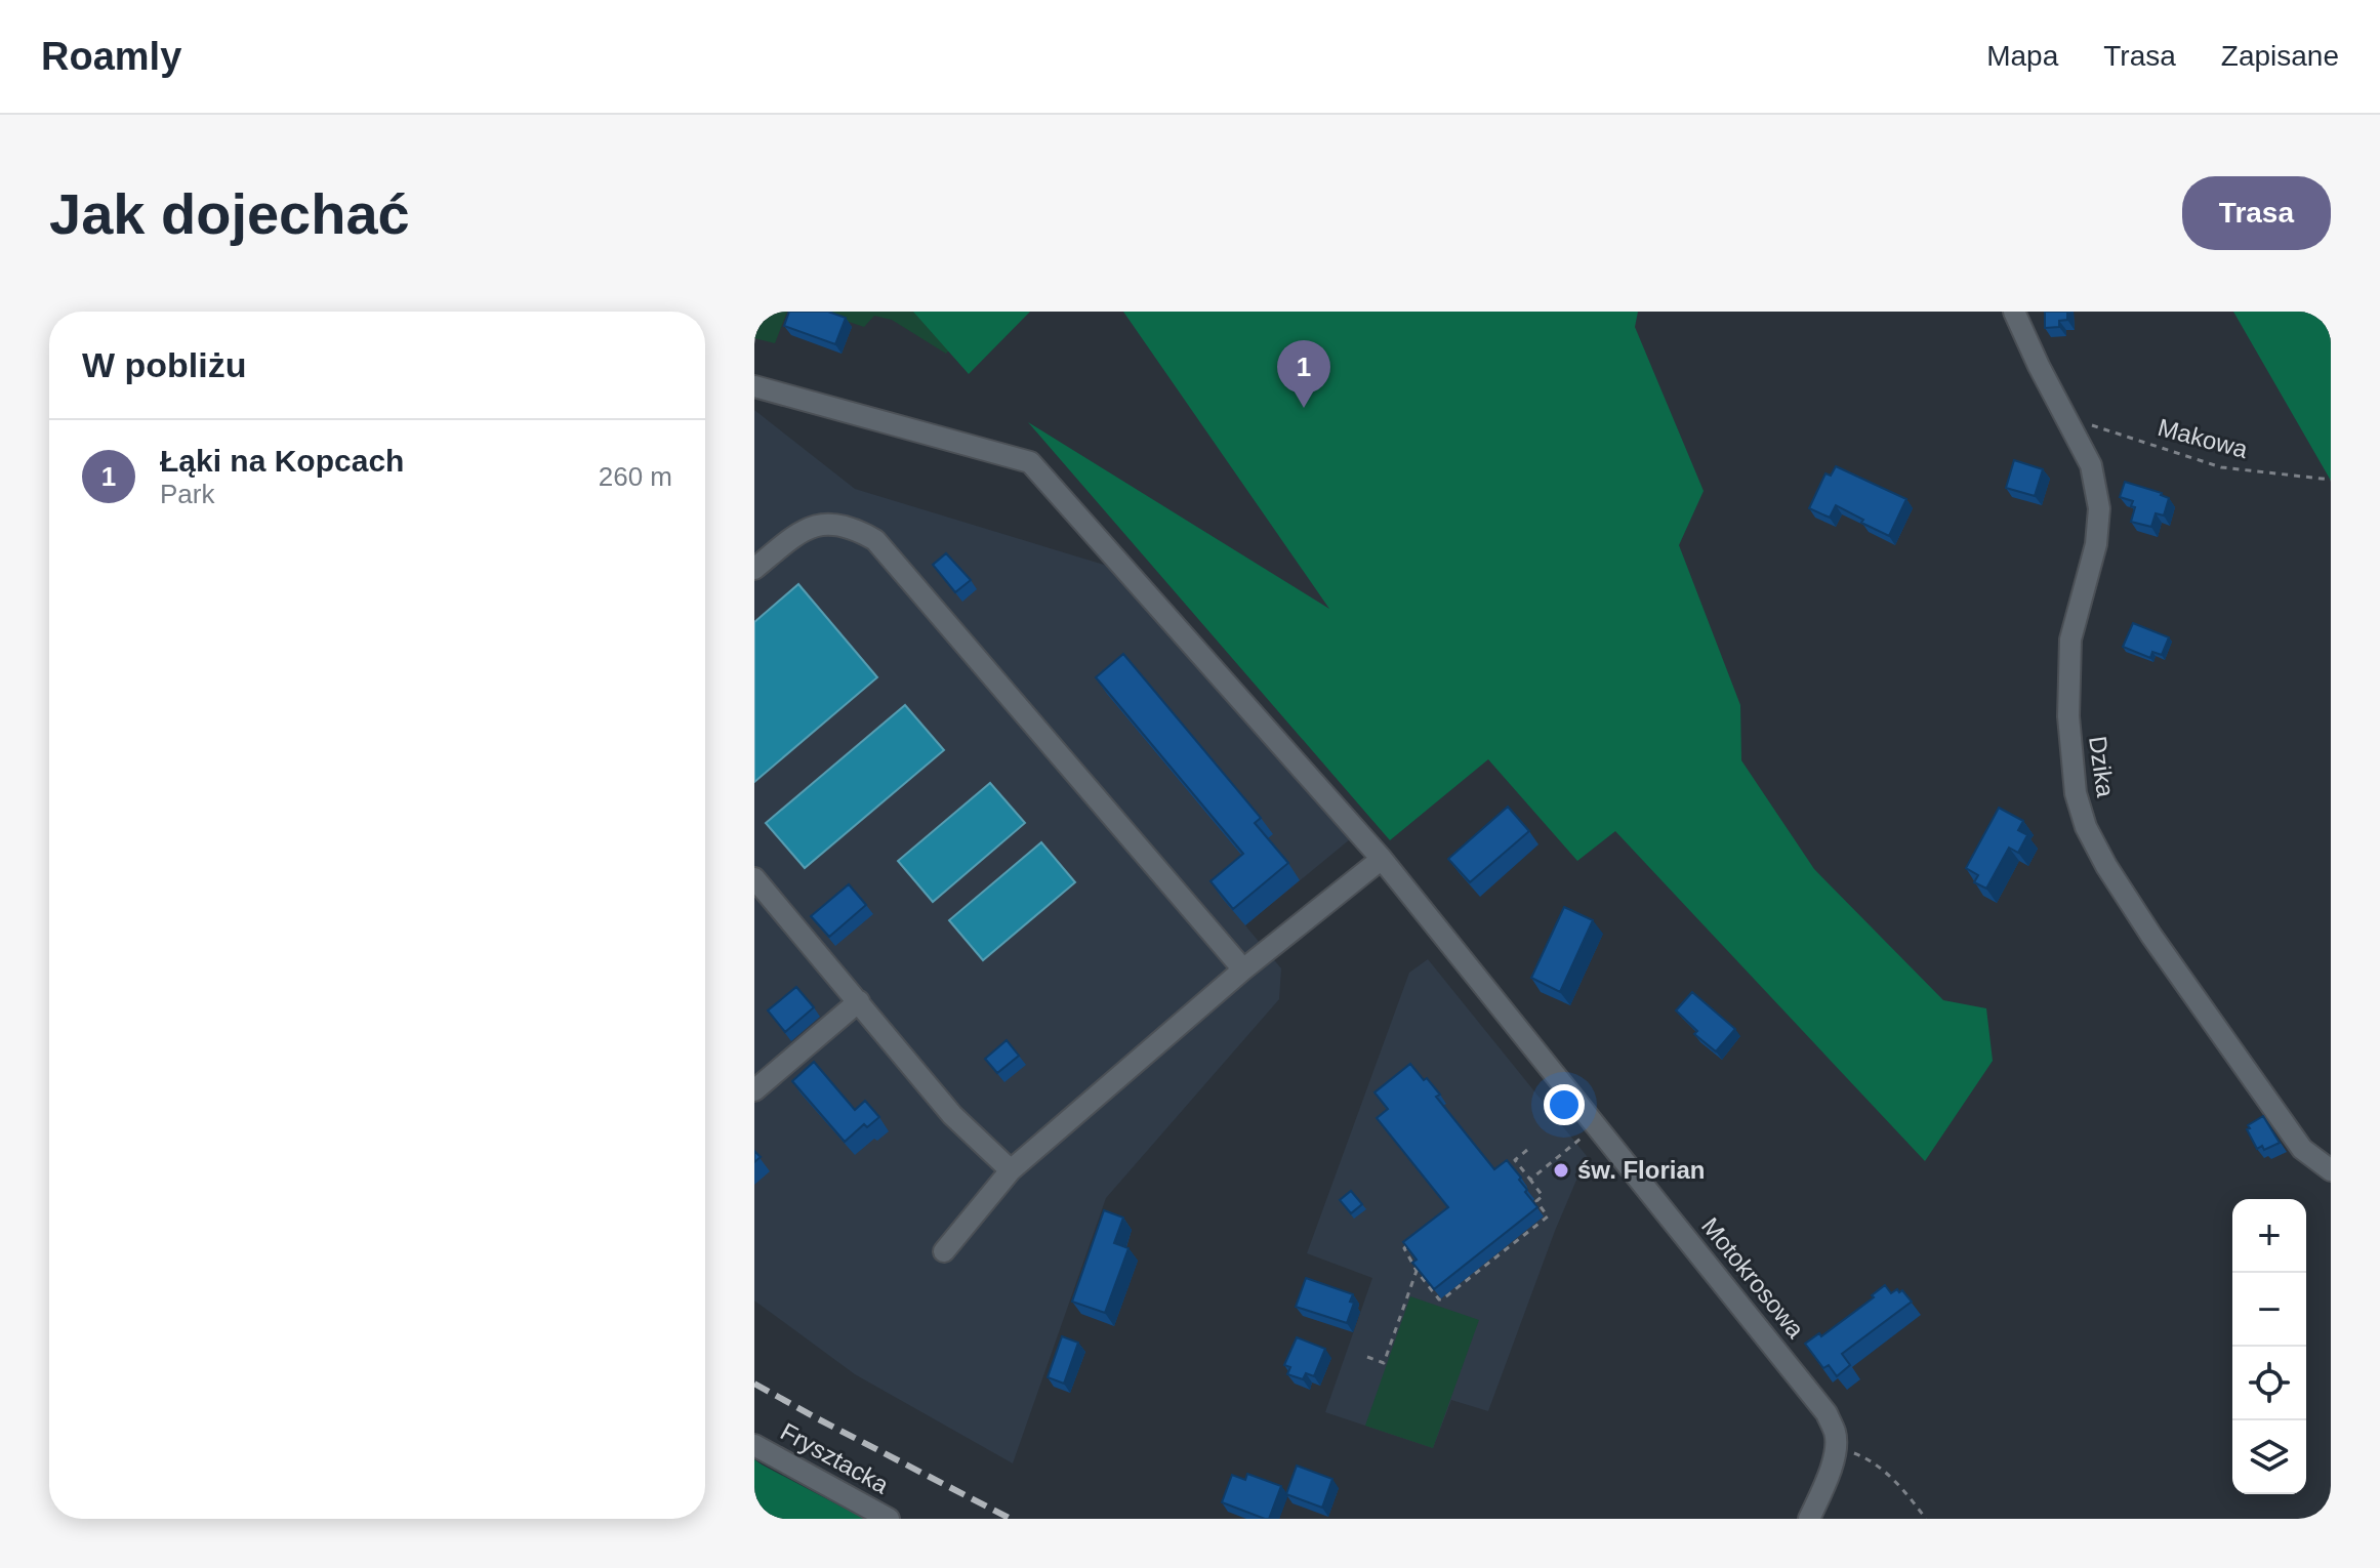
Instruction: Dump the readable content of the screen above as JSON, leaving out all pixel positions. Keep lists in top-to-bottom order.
{
  "streets": {
    "street": ["Dzika", "Motokrosowa", "Frysztacka"],
    "path": ["Makowa"]
  },
  "crossings": [
    ["Makowa", "Dzika"]
  ],
  "places": ["św. Florian"],
  "page": {
    "header": "Roamly",
    "nav": ["Mapa", "Trasa", "Zapisane"],
    "buttons": "Trasa",
    "title": "Jak dojechać",
    "heading": "W pobliżu",
    "pins": "1",
    "list": [
      {
        "mark": "1",
        "name": "Łąki na Kopcach",
        "note": "Park",
        "value": "260 m"
      }
    ],
    "map_buttons": ["+", "−"]
  }
}
